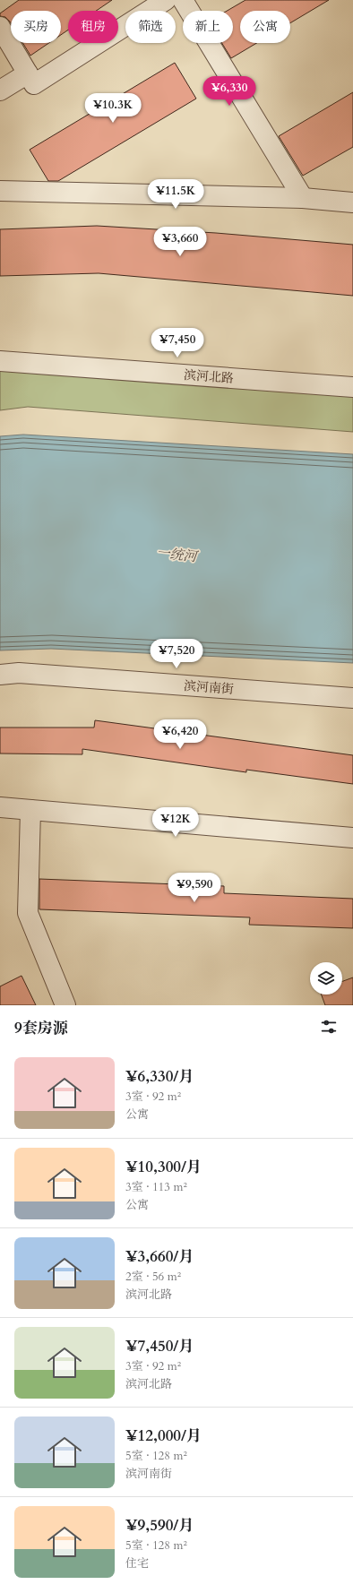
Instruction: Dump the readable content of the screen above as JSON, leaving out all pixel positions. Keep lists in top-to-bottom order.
{
  "streets": {
    "street": ["滨河北路", "滨河南街"]
  },
  "water": ["一统河"],
  "page": {
    "chip": [
      "买房",
      "租房",
      "筛选",
      "新上",
      "公寓"
    ],
    "price": [
      "¥6,330",
      "¥10.3K",
      "¥11.5K",
      "¥3,660",
      "¥7,450",
      "¥7,520",
      "¥6,420",
      "¥12K",
      "¥9,590"
    ],
    "heading": "9套房源",
    "list": [
      {
        "name": "¥6,330/月",
        "note": "3室 · 92 m² · 公寓"
      },
      {
        "name": "¥10,300/月",
        "note": "3室 · 113 m² · 公寓"
      },
      {
        "name": "¥3,660/月",
        "note": "2室 · 56 m² · 滨河北路"
      },
      {
        "name": "¥7,450/月",
        "note": "3室 · 92 m² · 滨河北路"
      },
      {
        "name": "¥12,000/月",
        "note": "5室 · 128 m² · 滨河南街"
      },
      {
        "name": "¥9,590/月",
        "note": "5室 · 128 m² · 住宅"
      }
    ]
  }
}
